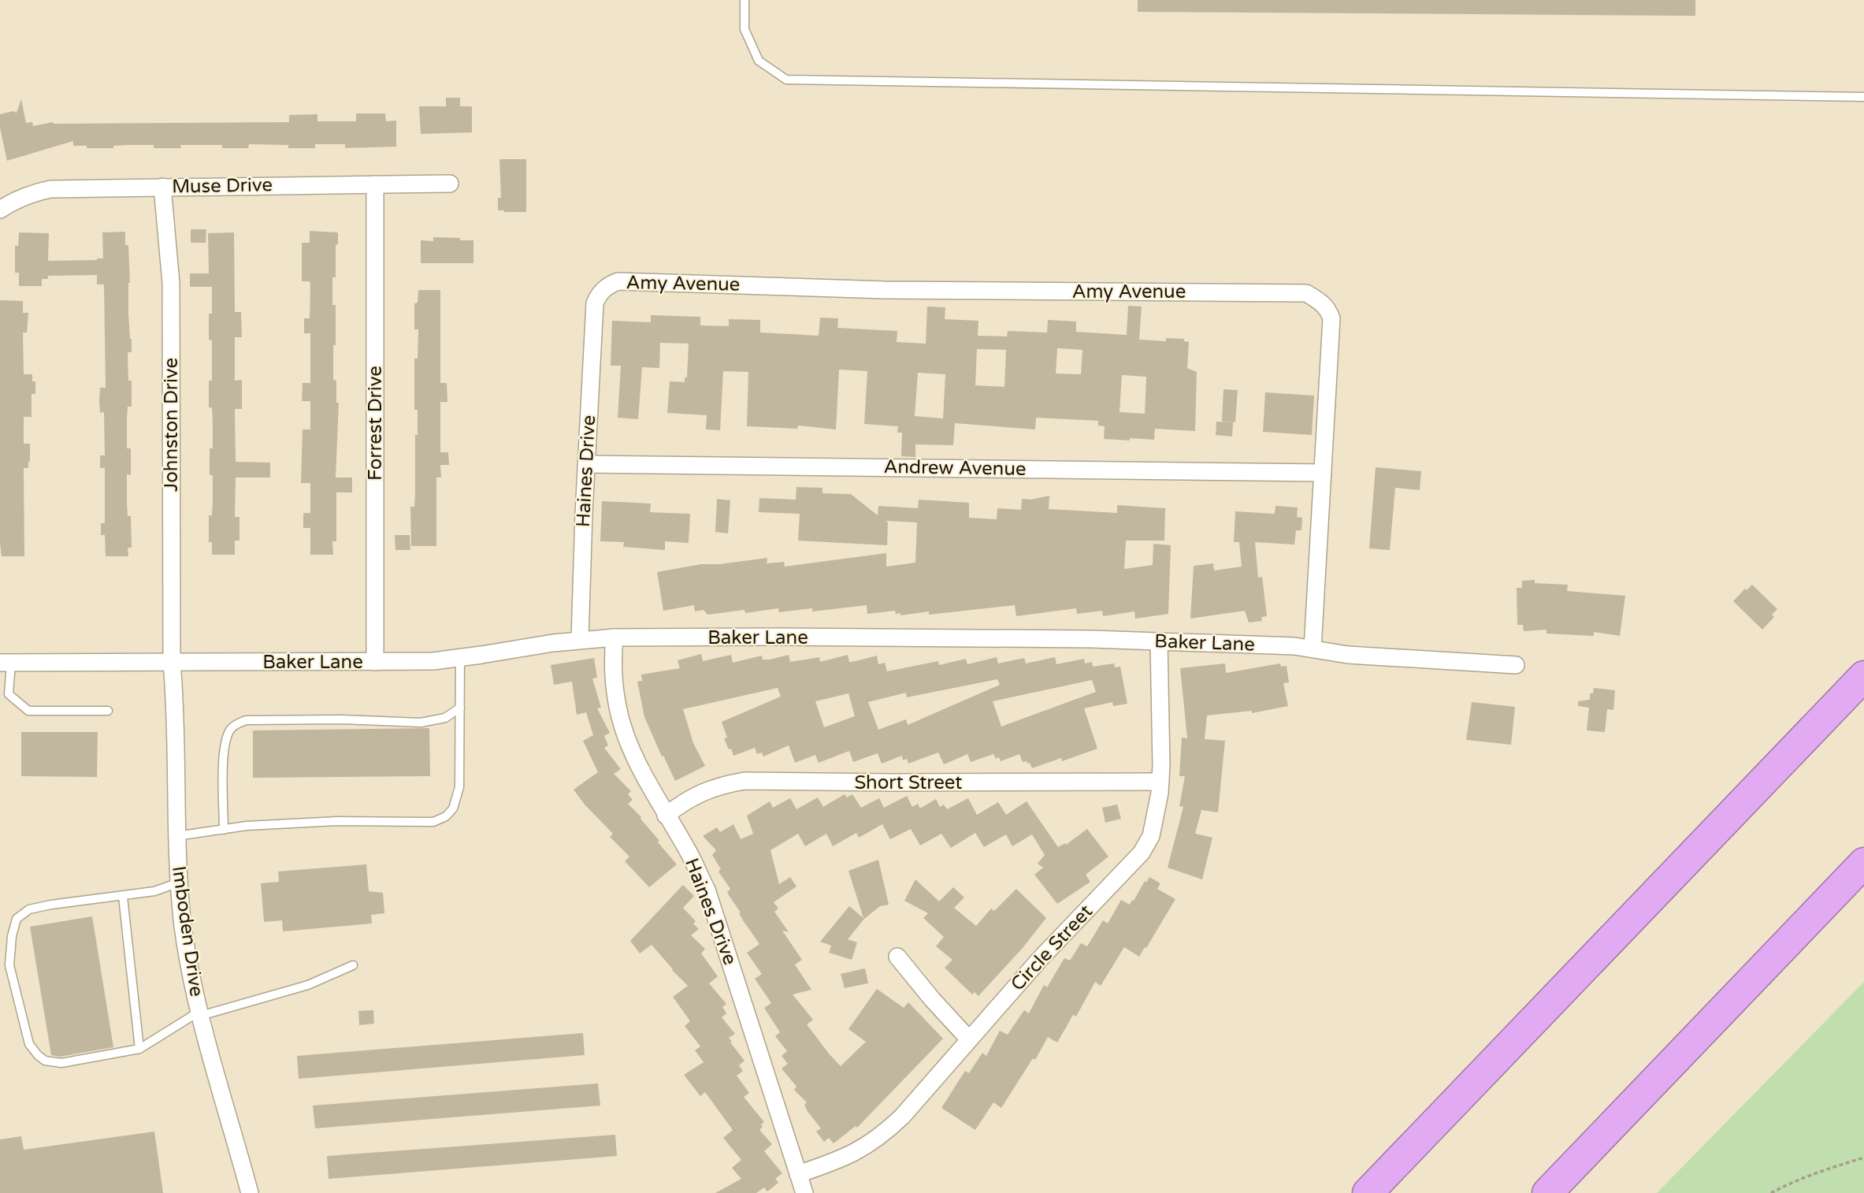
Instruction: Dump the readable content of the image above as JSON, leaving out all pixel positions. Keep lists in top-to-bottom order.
{
  "streets": {
    "street": [
      "Muse Drive",
      "Amy Avenue",
      "Forrest Drive",
      "Johnston Drive",
      "Andrew Avenue",
      "Haines Drive",
      "Baker Lane",
      "Short Street",
      "Imboden Drive",
      "Circle Street"
    ]
  },
  "crossings": [
    ["Muse Drive", "Forrest Drive"],
    ["Muse Drive", "Johnston Drive"],
    ["Amy Avenue", "Andrew Avenue"],
    ["Amy Avenue", "Haines Drive"],
    ["Amy Avenue", "Baker Lane"],
    ["Forrest Drive", "Baker Lane"],
    ["Johnston Drive", "Baker Lane"],
    ["Johnston Drive", "Imboden Drive"],
    ["Andrew Avenue", "Haines Drive"],
    ["Haines Drive", "Baker Lane"],
    ["Haines Drive", "Short Street"],
    ["Haines Drive", "Circle Street"],
    ["Baker Lane", "Imboden Drive"],
    ["Baker Lane", "Circle Street"],
    ["Short Street", "Circle Street"]
  ]
}
